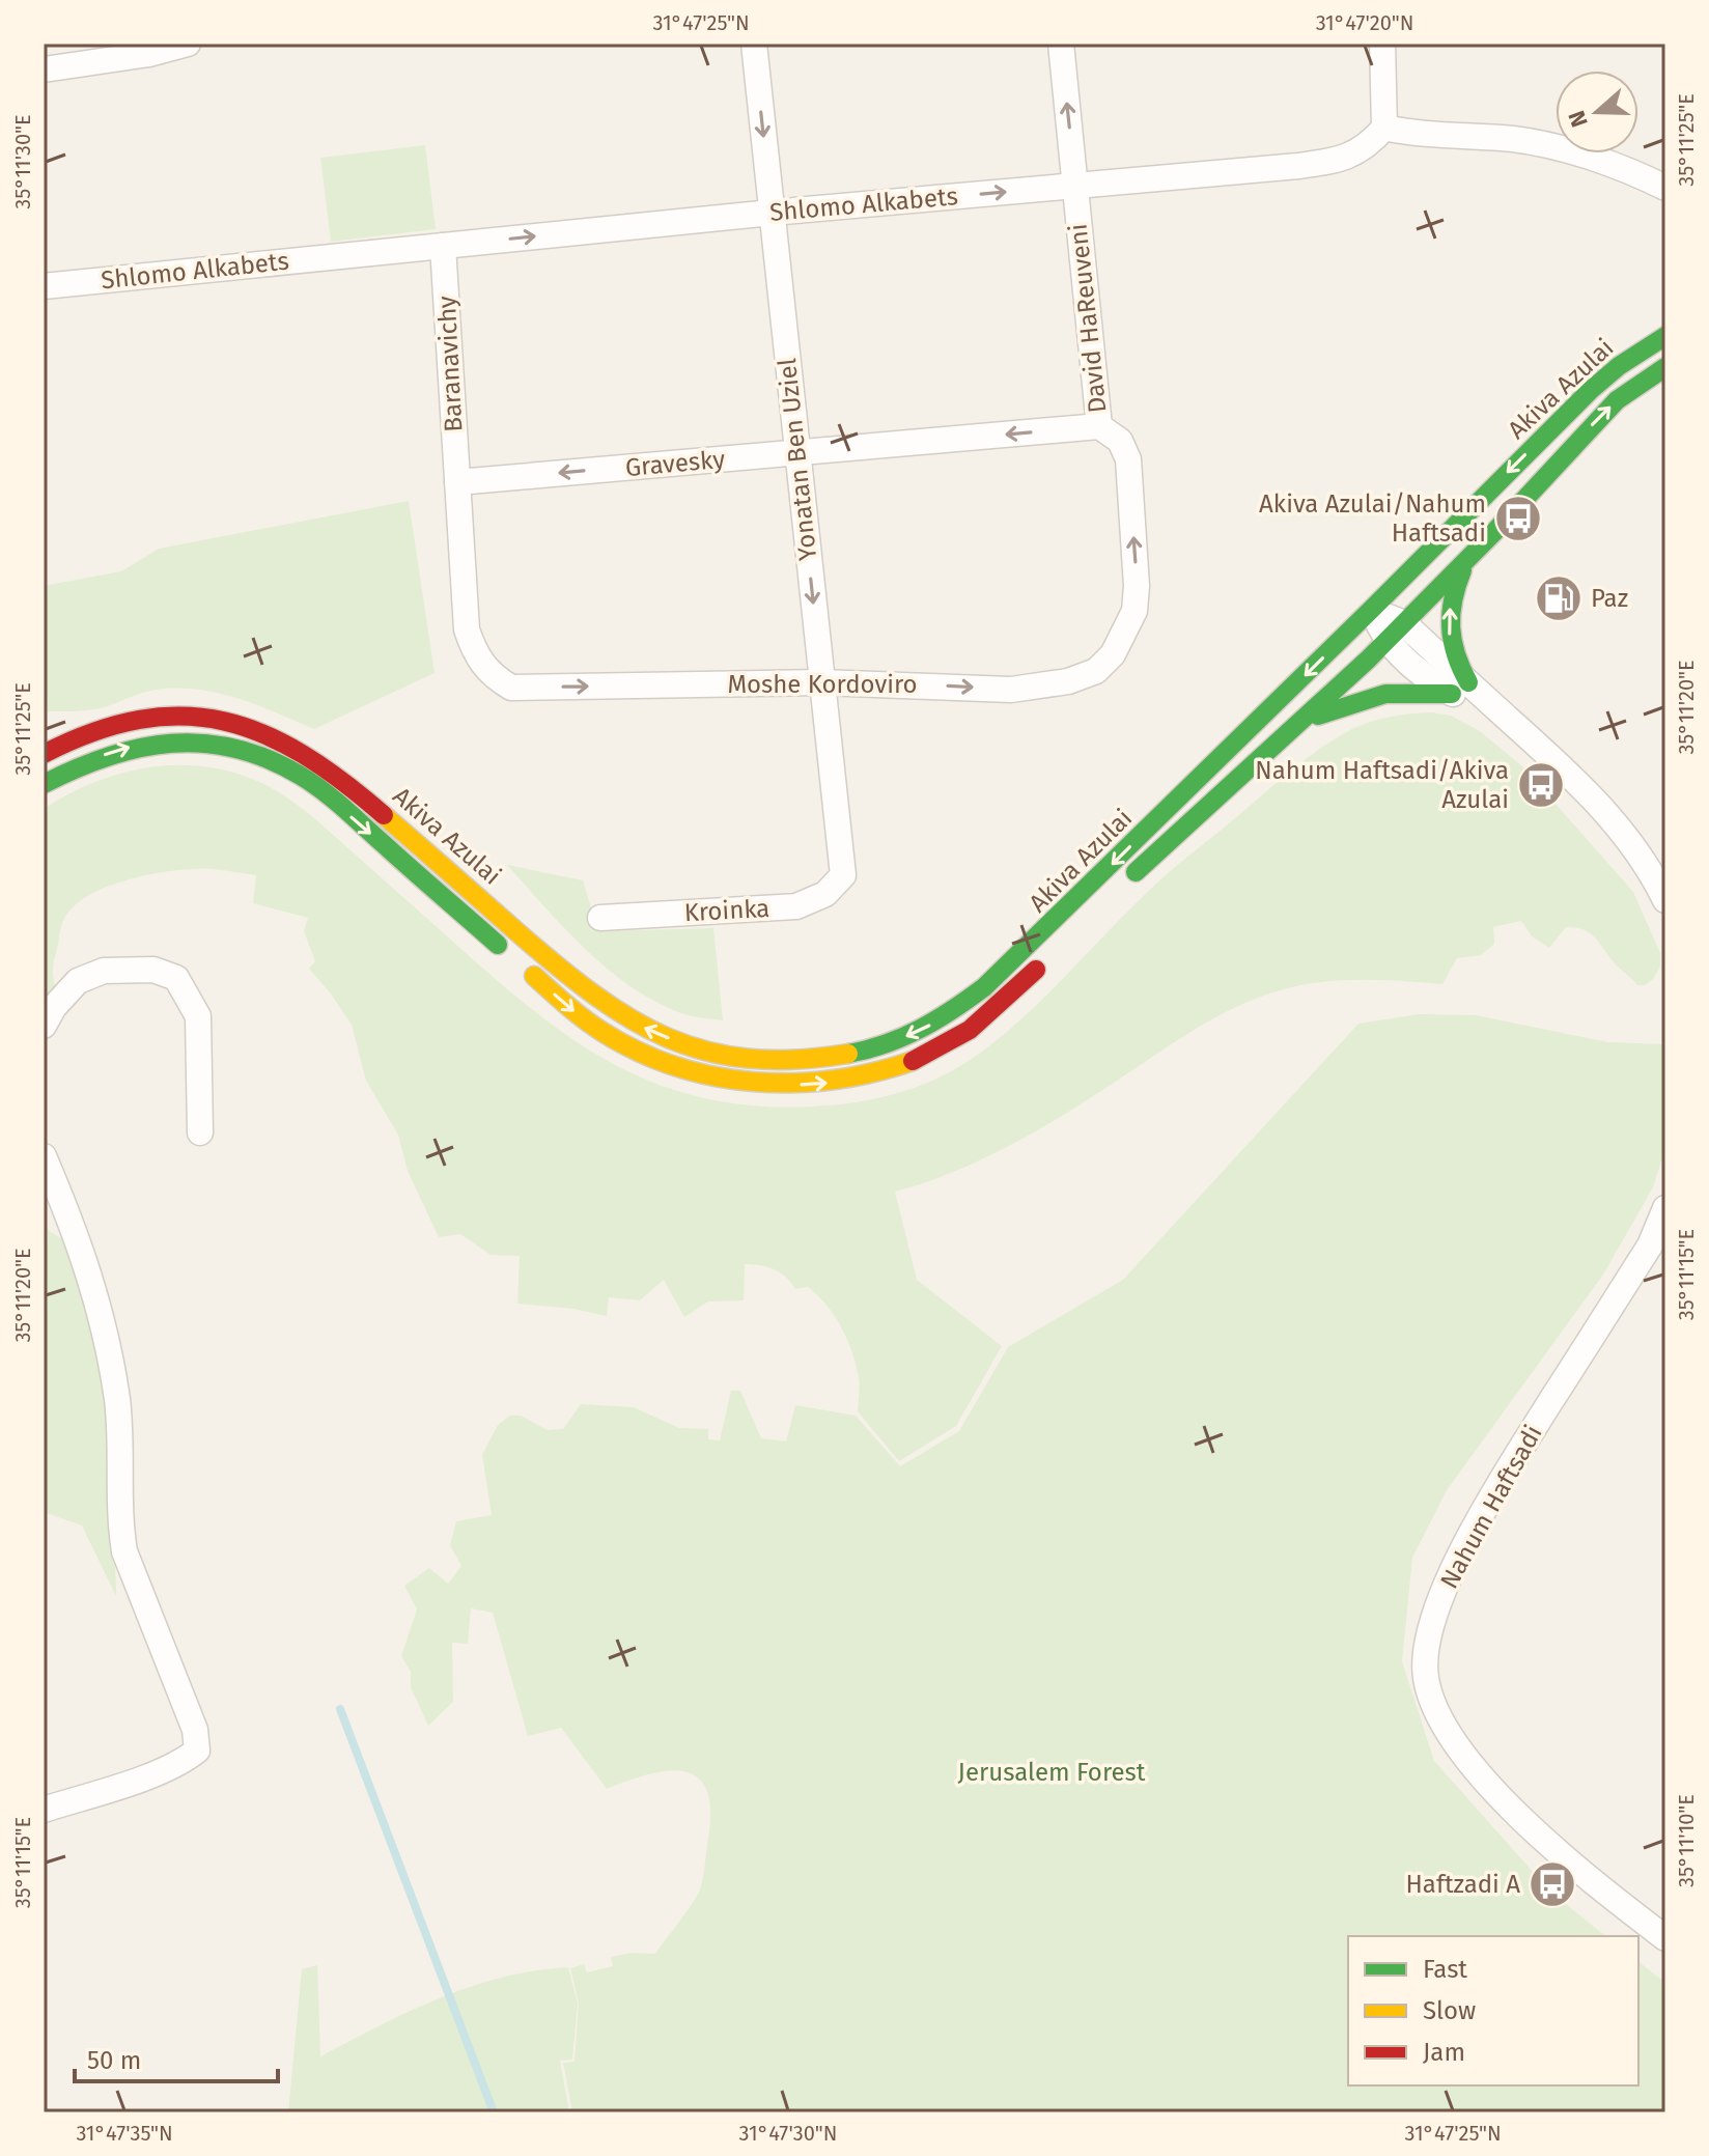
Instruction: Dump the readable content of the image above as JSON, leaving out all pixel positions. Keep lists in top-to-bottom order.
{
  "streets": {
    "street": [
      "Shlomo Alkabets",
      "David HaReuveni",
      "Baranavichy",
      "Akiva Azulai",
      "Yonatan Ben Uziel",
      "Gravesky",
      "Moshe Kordoviro",
      "Kroinka",
      "Nahum Haftsadi"
    ]
  },
  "crossings": [
    ["Shlomo Alkabets", "David HaReuveni"],
    ["Shlomo Alkabets", "Baranavichy"],
    ["Shlomo Alkabets", "Yonatan Ben Uziel"],
    ["David HaReuveni", "Gravesky"],
    ["David HaReuveni", "Moshe Kordoviro"],
    ["Baranavichy", "Gravesky"],
    ["Baranavichy", "Moshe Kordoviro"],
    ["Yonatan Ben Uziel", "Gravesky"],
    ["Yonatan Ben Uziel", "Moshe Kordoviro"],
    ["Yonatan Ben Uziel", "Kroinka"],
    ["Gravesky", "Moshe Kordoviro"]
  ],
  "one_way": [
    "Shlomo Alkabets",
    "David HaReuveni",
    "Yonatan Ben Uziel",
    "Gravesky"
  ],
  "parks": ["Jerusalem Forest"],
  "places": {
    "bus stop": ["Akiva Azulai/Nahum Haftsadi", "Nahum Haftsadi/Akiva Azulai", "Haftzadi A"],
    "fuel station": ["Paz"]
  },
  "legend": ["Fast", "Slow", "Jam"],
  "scale_bar": "50 m",
  "north": "left",
  "coordinates": [
    "31°47'25\"N",
    "31°47'20\"N",
    "35°11'25\"E",
    "35°11'30\"E",
    "35°11'20\"E",
    "35°11'15\"E",
    "35°11'10\"E",
    "31°47'35\"N",
    "31°47'30\"N"
  ]
}
